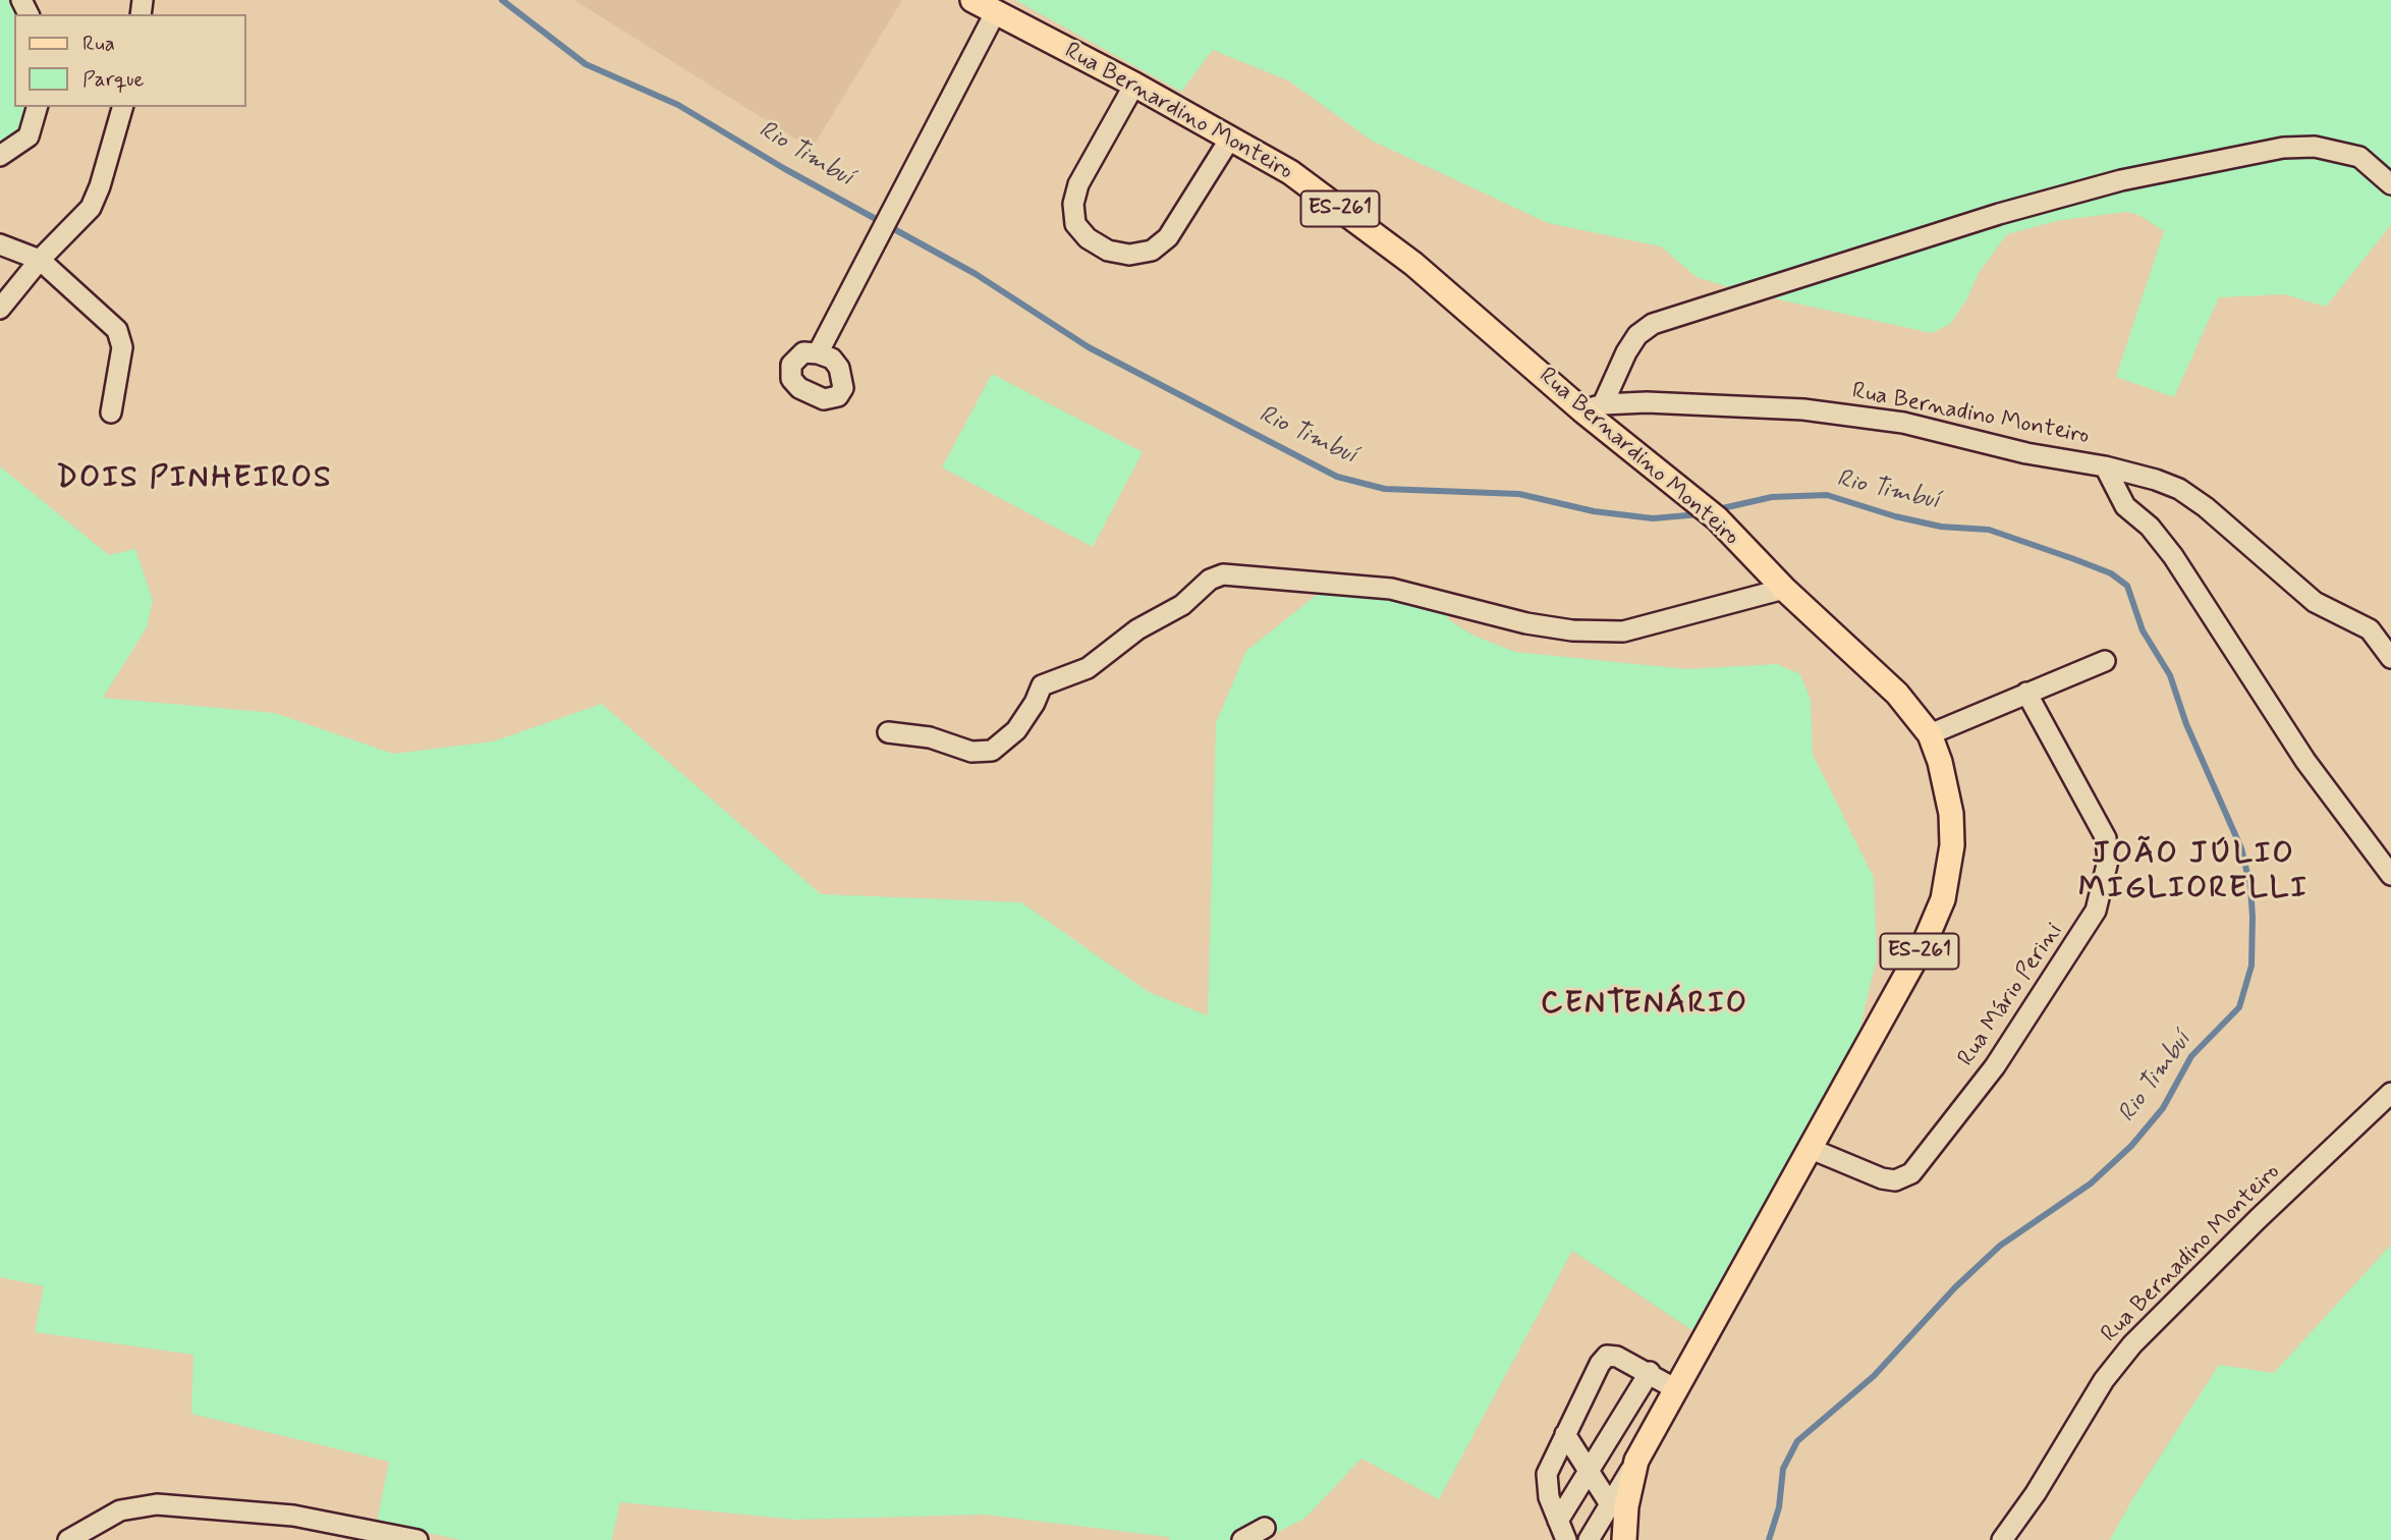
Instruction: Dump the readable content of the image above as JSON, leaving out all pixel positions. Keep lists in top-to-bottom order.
{
  "streets": {
    "main road": ["Rua Bernardino Monteiro", "ES-261"],
    "street": ["Rua Bernadino Monteiro", "Rua Mário Perini"]
  },
  "crossings": [
    ["Rua Bernardino Monteiro", "ES-261"],
    ["Rua Bernardino Monteiro", "Rua Bernadino Monteiro"],
    ["Rua Bernardino Monteiro", "Rua Mário Perini"],
    ["ES-261", "Rua Mário Perini"]
  ],
  "districts": ["DOIS PINHEIROS", "JOÃO JÚLIO MIGLIORELLI", "CENTENÁRIO"],
  "water": ["Rio Timbuí"],
  "legend": ["Rua", "Parque"]
}
